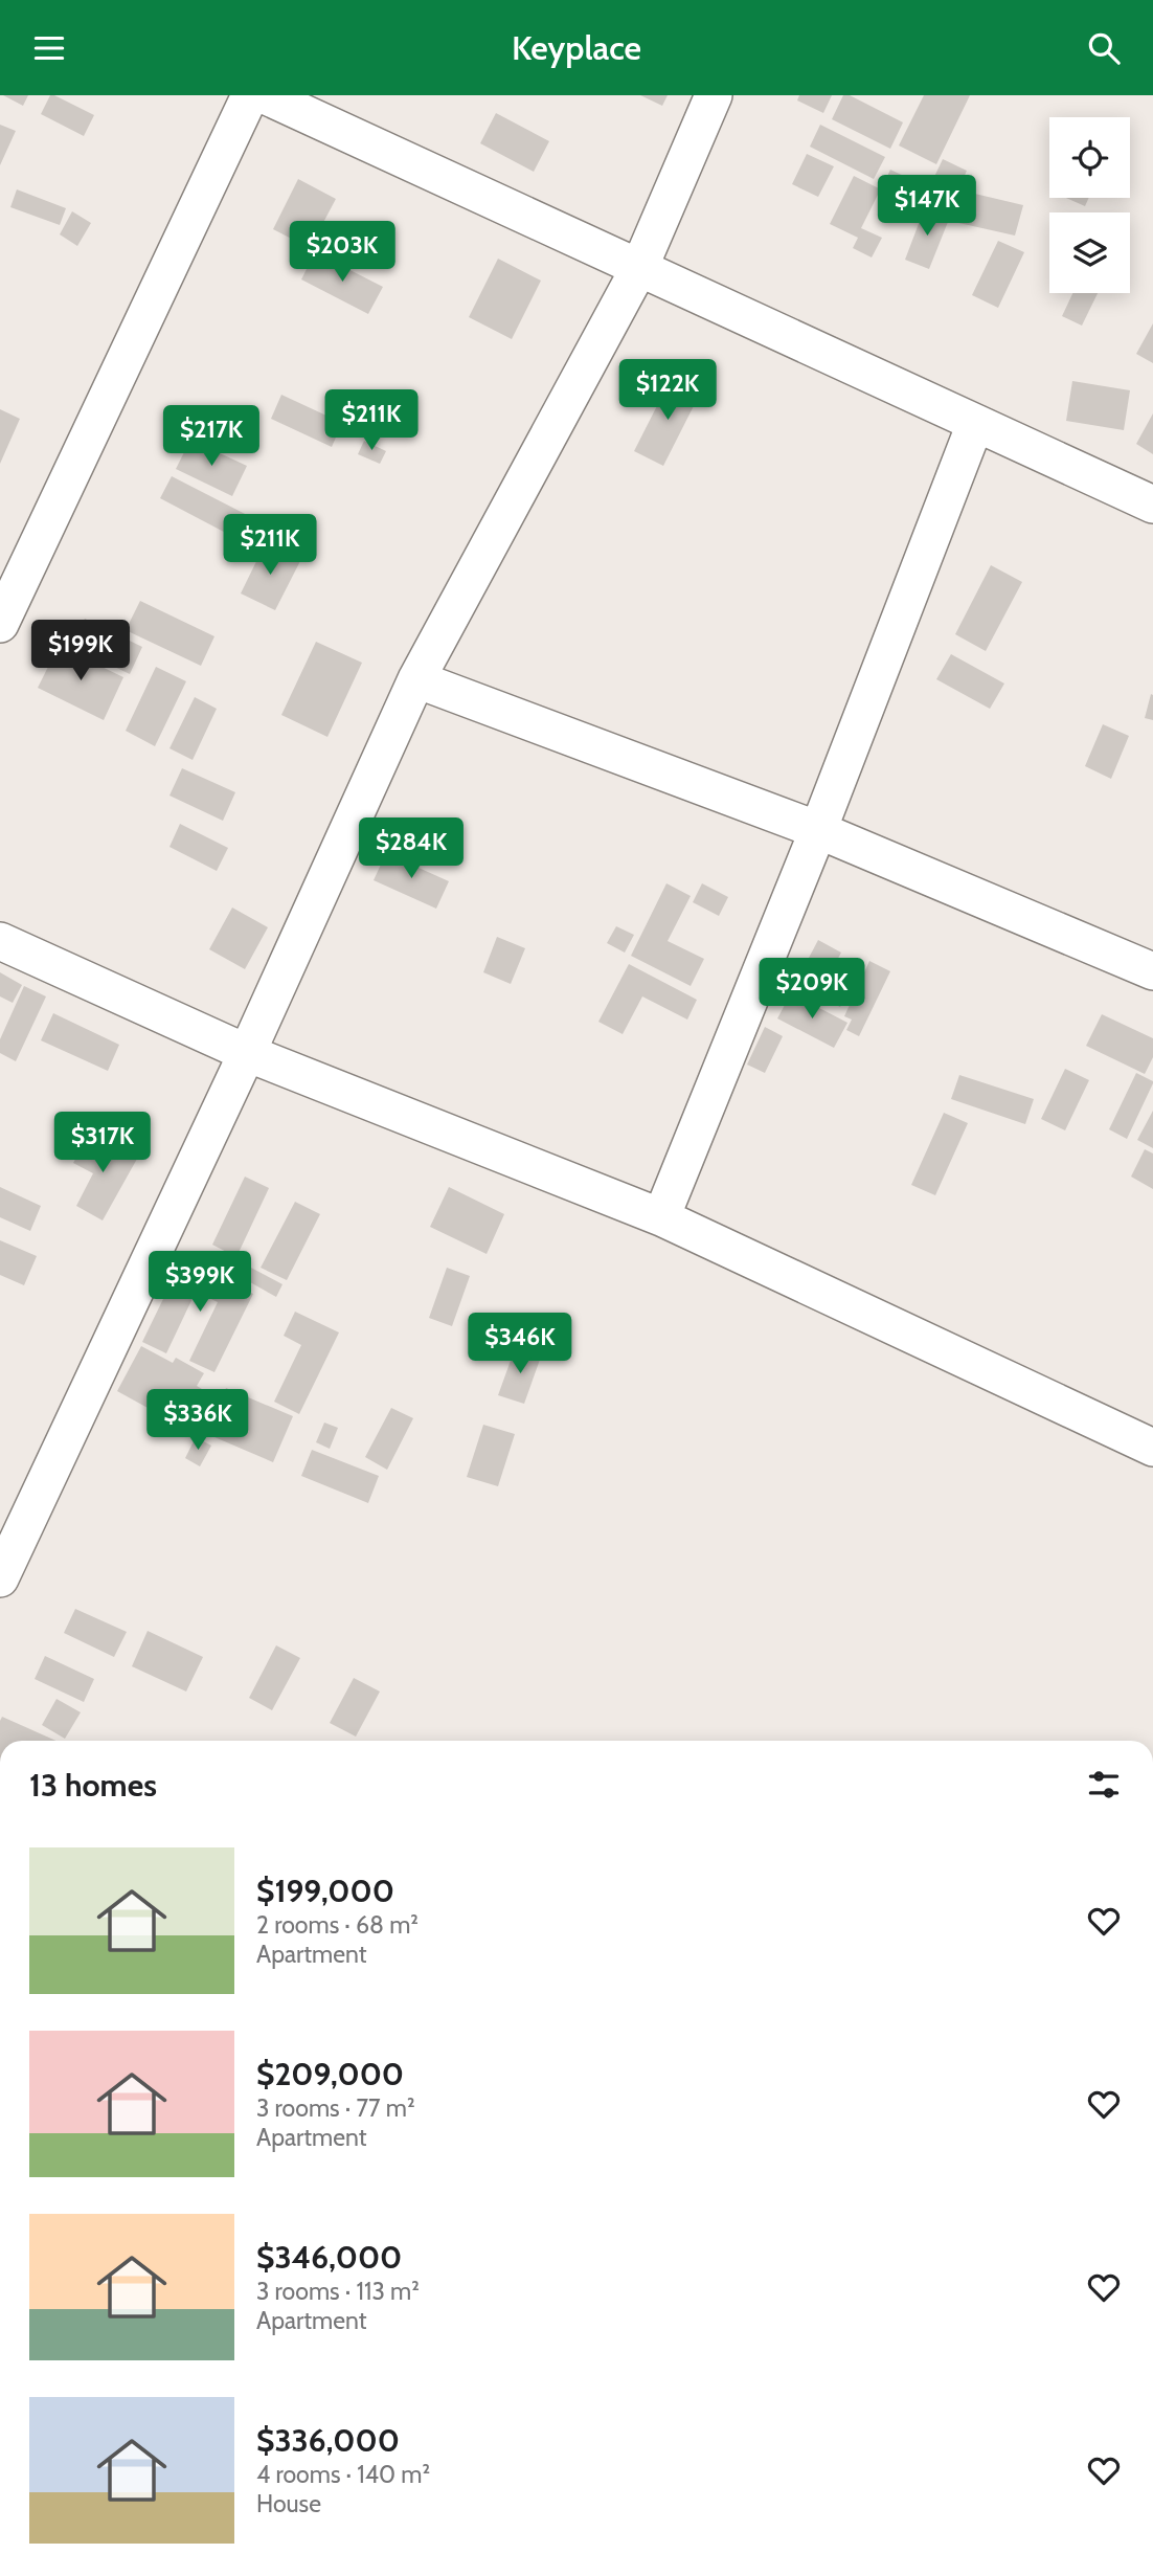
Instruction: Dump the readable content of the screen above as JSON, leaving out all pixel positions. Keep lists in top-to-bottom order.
{
  "page": {
    "header": "Keyplace",
    "price": [
      "$147K",
      "$203K",
      "$122K",
      "$211K",
      "$217K",
      "$211K",
      "$199K",
      "$284K",
      "$209K",
      "$317K",
      "$399K",
      "$346K",
      "$336K"
    ],
    "heading": "13 homes",
    "list": [
      {
        "name": "$199,000",
        "note": "2 rooms · 68 m² · Apartment"
      },
      {
        "name": "$209,000",
        "note": "3 rooms · 77 m² · Apartment"
      },
      {
        "name": "$346,000",
        "note": "3 rooms · 113 m² · Apartment"
      },
      {
        "name": "$336,000",
        "note": "4 rooms · 140 m² · House"
      }
    ]
  }
}
